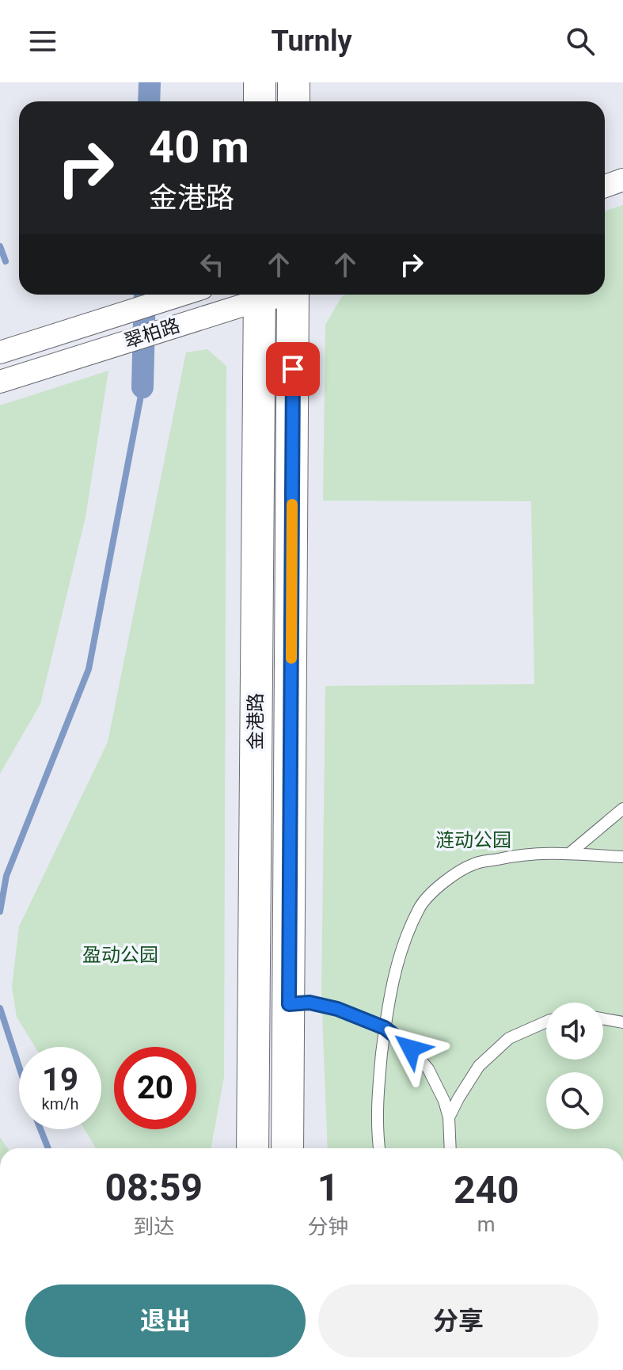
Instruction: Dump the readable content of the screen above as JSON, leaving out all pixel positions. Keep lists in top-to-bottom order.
{
  "streets": {
    "street": ["翠柏路", "金港路"]
  },
  "crossings": [
    ["翠柏路", "金港路"]
  ],
  "parks": ["涟动公园", "盈动公园"],
  "page": {
    "header": "Turnly",
    "turn": ["40 m", "金港路"],
    "speed": "19 km/h",
    "limit": "20",
    "eta": [
      "08:59",
      "到达",
      "1",
      "分钟",
      "240",
      "m"
    ],
    "buttons": ["退出", "分享"]
  }
}
